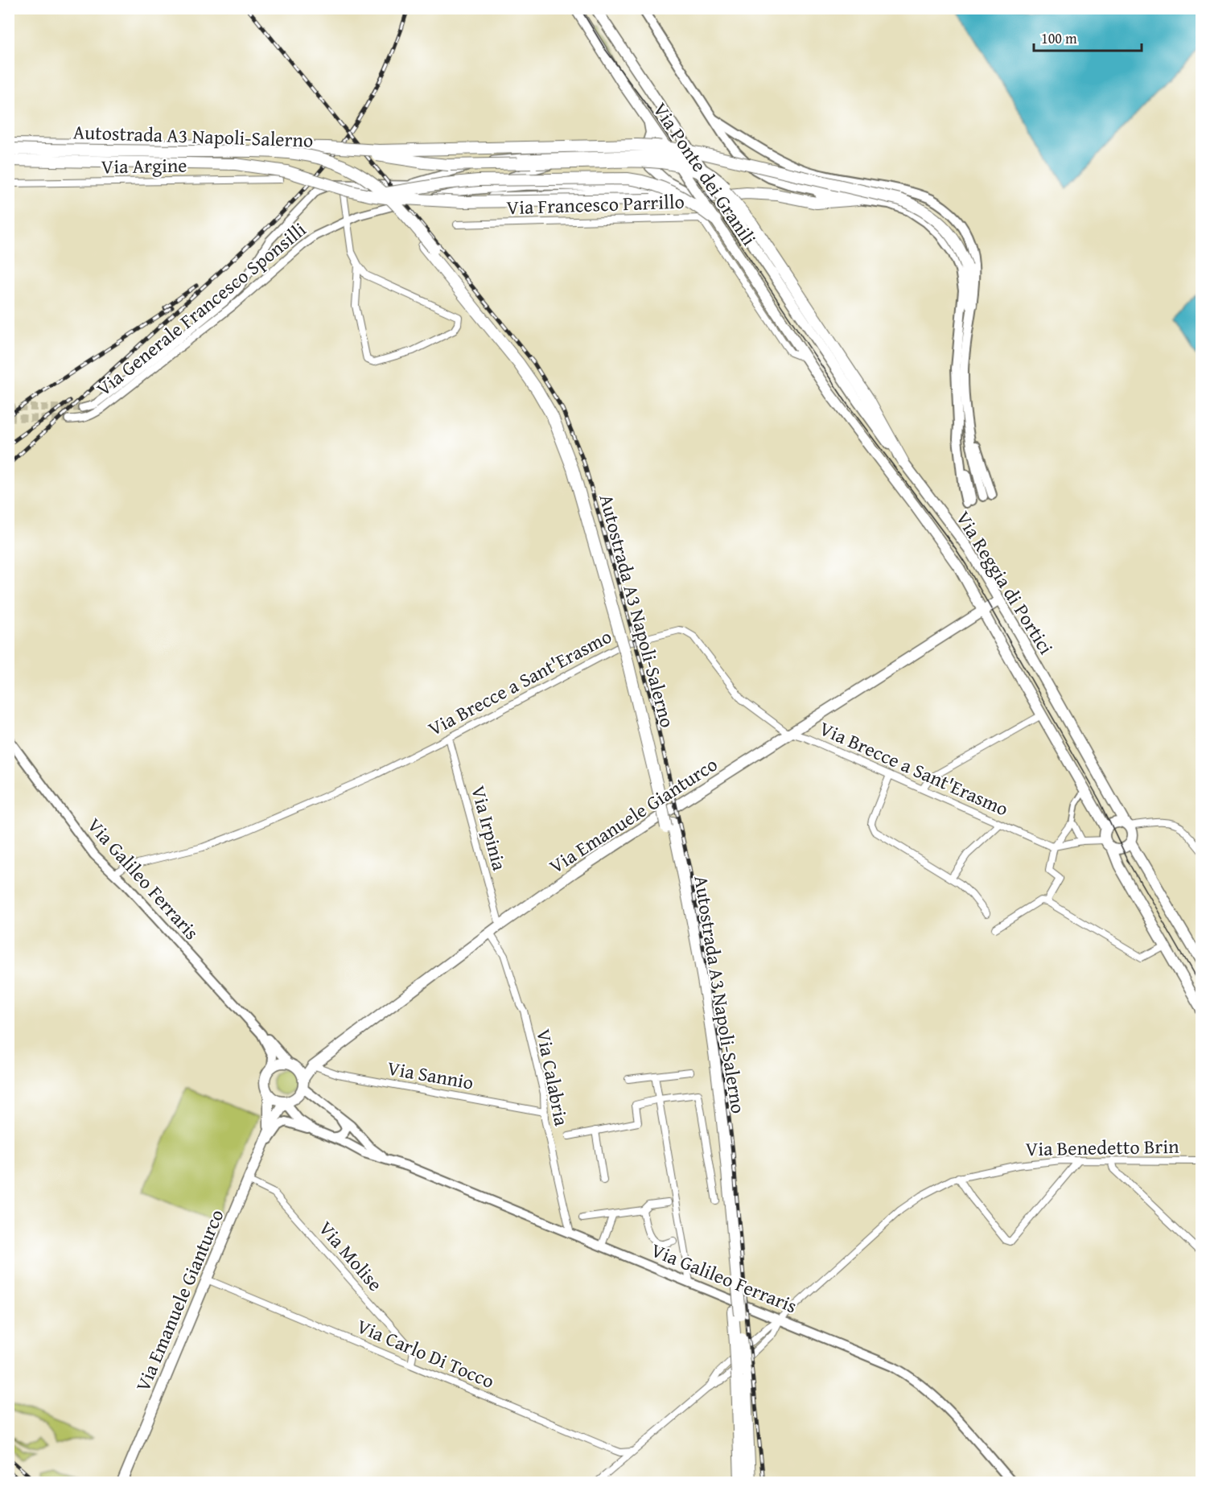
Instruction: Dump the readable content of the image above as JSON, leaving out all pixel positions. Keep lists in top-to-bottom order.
{
  "streets": {
    "highway": ["Autostrada A3 Napoli-Salerno"],
    "main road": [
      "Via Ponte dei Granili",
      "Via Reggia di Portici",
      "Via Emanuele Gianturco",
      "Via Galileo Ferraris"
    ],
    "street": [
      "Via Argine",
      "Via Francesco Parrillo",
      "Via Generale Francesco Sponsilli",
      "Via Brecce a Sant'Erasmo",
      "Via Irpinia",
      "Via Sannio",
      "Via Calabria",
      "Via Benedetto Brin",
      "Via Molise",
      "Via Carlo Di Tocco"
    ]
  },
  "crossings": [
    ["Via Ponte dei Granili", "Via Francesco Parrillo"],
    ["Via Ponte dei Granili", "Via Reggia di Portici"],
    ["Via Francesco Parrillo", "Via Reggia di Portici"],
    ["Via Reggia di Portici", "Via Emanuele Gianturco"],
    ["Via Brecce a Sant'Erasmo", "Via Emanuele Gianturco"],
    ["Via Brecce a Sant'Erasmo", "Via Irpinia"],
    ["Via Brecce a Sant'Erasmo", "Via Galileo Ferraris"],
    ["Via Emanuele Gianturco", "Via Irpinia"],
    ["Via Emanuele Gianturco", "Via Galileo Ferraris"],
    ["Via Emanuele Gianturco", "Via Sannio"],
    ["Via Emanuele Gianturco", "Via Calabria"],
    ["Via Emanuele Gianturco", "Via Molise"],
    ["Via Emanuele Gianturco", "Via Carlo Di Tocco"],
    ["Via Galileo Ferraris", "Via Calabria"],
    ["Via Galileo Ferraris", "Via Benedetto Brin"],
    ["Via Sannio", "Via Calabria"],
    ["Via Molise", "Via Carlo Di Tocco"]
  ],
  "scale_bar": "100 m"
}
